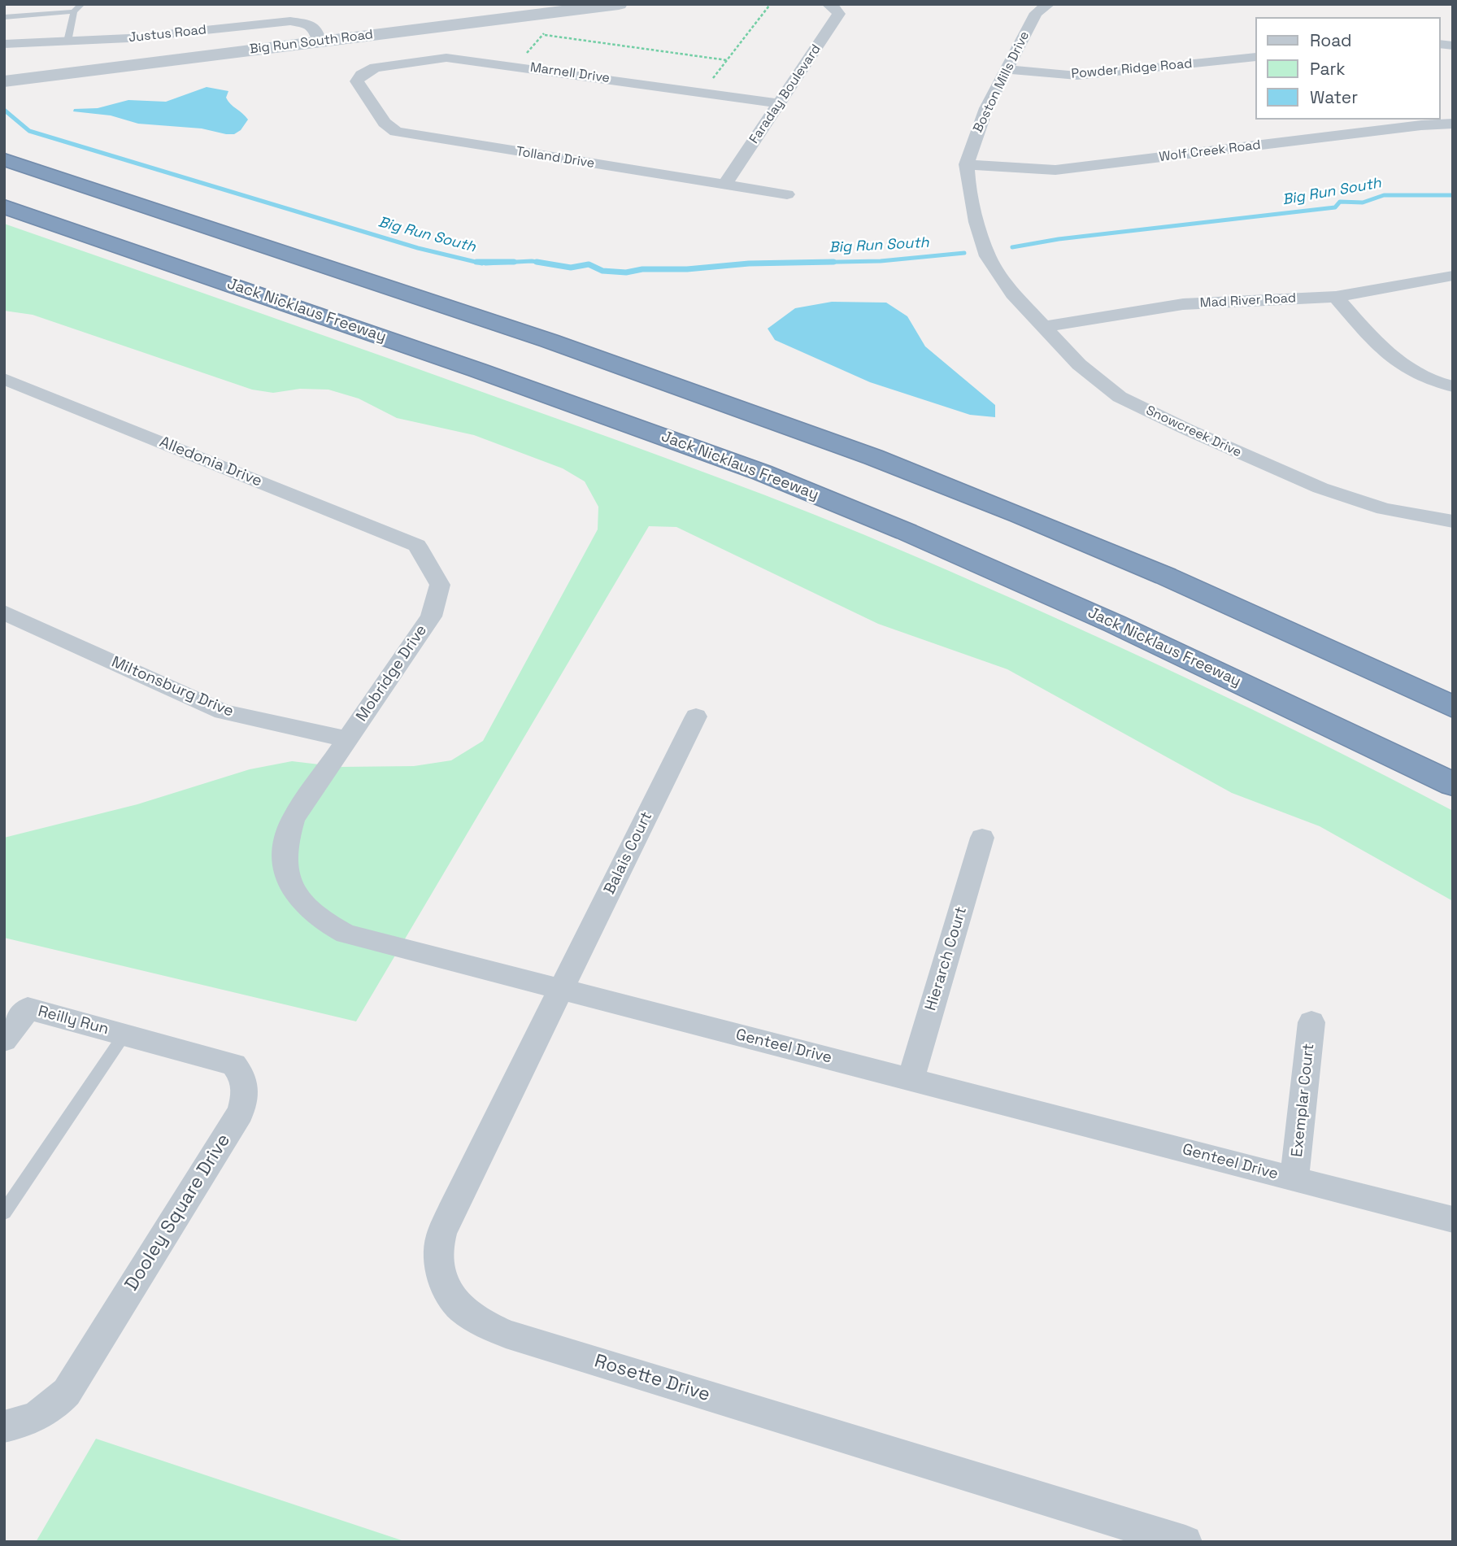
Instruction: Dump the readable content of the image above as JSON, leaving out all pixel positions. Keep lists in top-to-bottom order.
{
  "streets": {
    "highway": ["Jack Nicklaus Freeway"],
    "street": [
      "Justus Road",
      "Big Run South Road",
      "Powder Ridge Road",
      "Marnell Drive",
      "Boston Mills Drive",
      "Faraday Boulevard",
      "Wolf Creek Road",
      "Tolland Drive",
      "Mad River Road",
      "Snowcreek Drive",
      "Alledonia Drive",
      "Mobridge Drive",
      "Miltonsburg Drive",
      "Balais Court",
      "Hierarch Court",
      "Reilly Run",
      "Genteel Drive",
      "Exemplar Court",
      "Dooley Square Drive",
      "Rosette Drive"
    ]
  },
  "crossings": [
    ["Justus Road", "Big Run South Road"],
    ["Powder Ridge Road", "Boston Mills Drive"],
    ["Marnell Drive", "Faraday Boulevard"],
    ["Marnell Drive", "Tolland Drive"],
    ["Boston Mills Drive", "Wolf Creek Road"],
    ["Boston Mills Drive", "Snowcreek Drive"],
    ["Faraday Boulevard", "Tolland Drive"],
    ["Mad River Road", "Snowcreek Drive"],
    ["Alledonia Drive", "Mobridge Drive"],
    ["Mobridge Drive", "Miltonsburg Drive"],
    ["Mobridge Drive", "Genteel Drive"],
    ["Miltonsburg Drive", "Genteel Drive"],
    ["Balais Court", "Genteel Drive"],
    ["Balais Court", "Rosette Drive"],
    ["Hierarch Court", "Genteel Drive"],
    ["Reilly Run", "Dooley Square Drive"],
    ["Genteel Drive", "Exemplar Court"],
    ["Genteel Drive", "Rosette Drive"]
  ],
  "water": ["Big Run South"],
  "legend": ["Road", "Park", "Water"]
}
